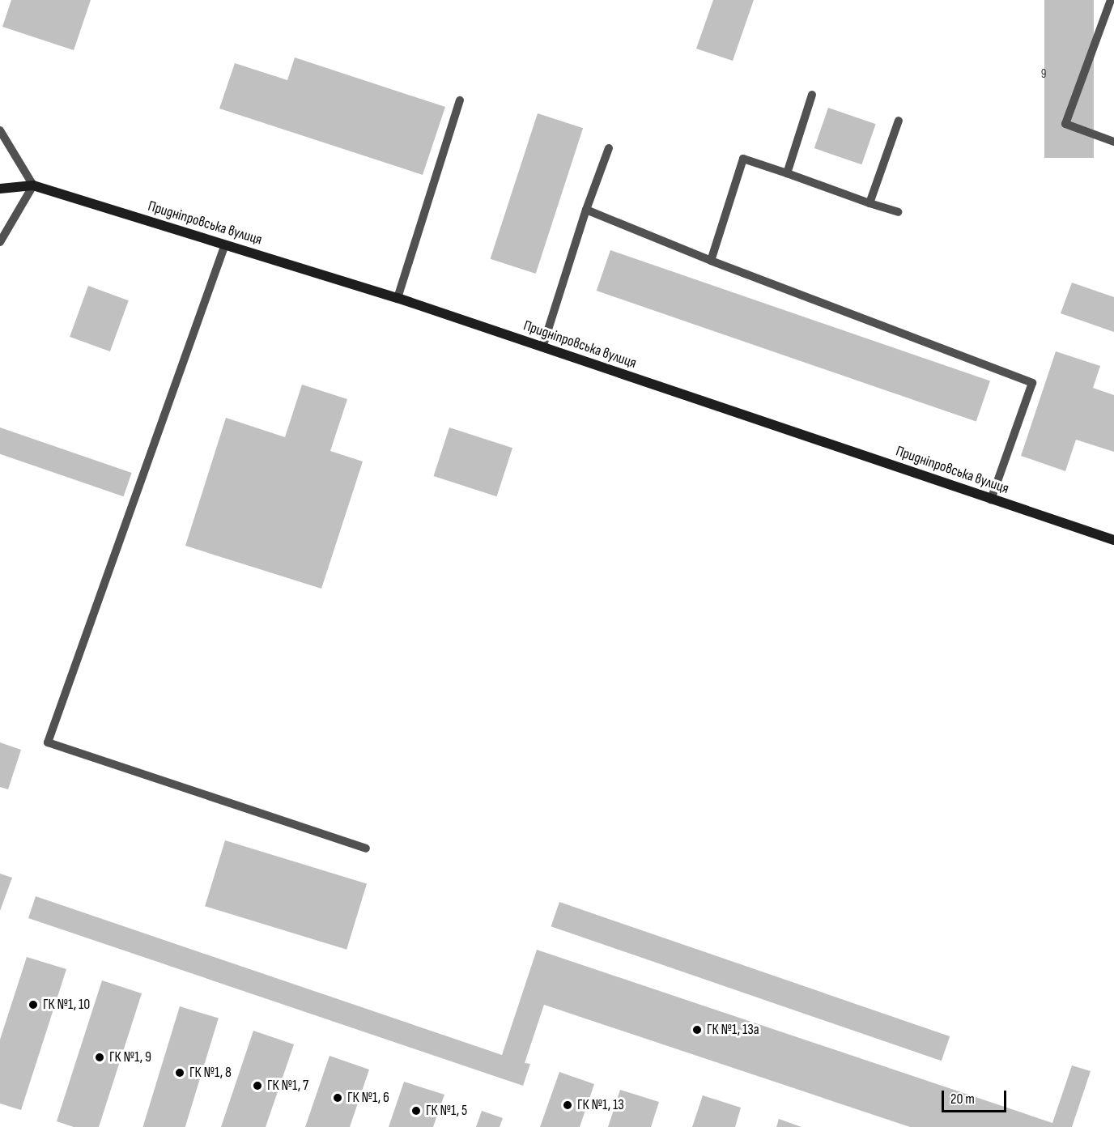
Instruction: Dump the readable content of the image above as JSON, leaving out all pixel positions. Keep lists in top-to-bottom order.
{
  "streets": {
    "street": ["Придніпровська вулиця"]
  },
  "places": [
    "ГК №1, 10",
    "ГК №1, 13а",
    "ГК №1, 9",
    "ГК №1, 8",
    "ГК №1, 7",
    "ГК №1, 6",
    "ГК №1, 13",
    "ГК №1, 5"
  ],
  "house_numbers": ["9"],
  "scale_bar": "20 m"
}
